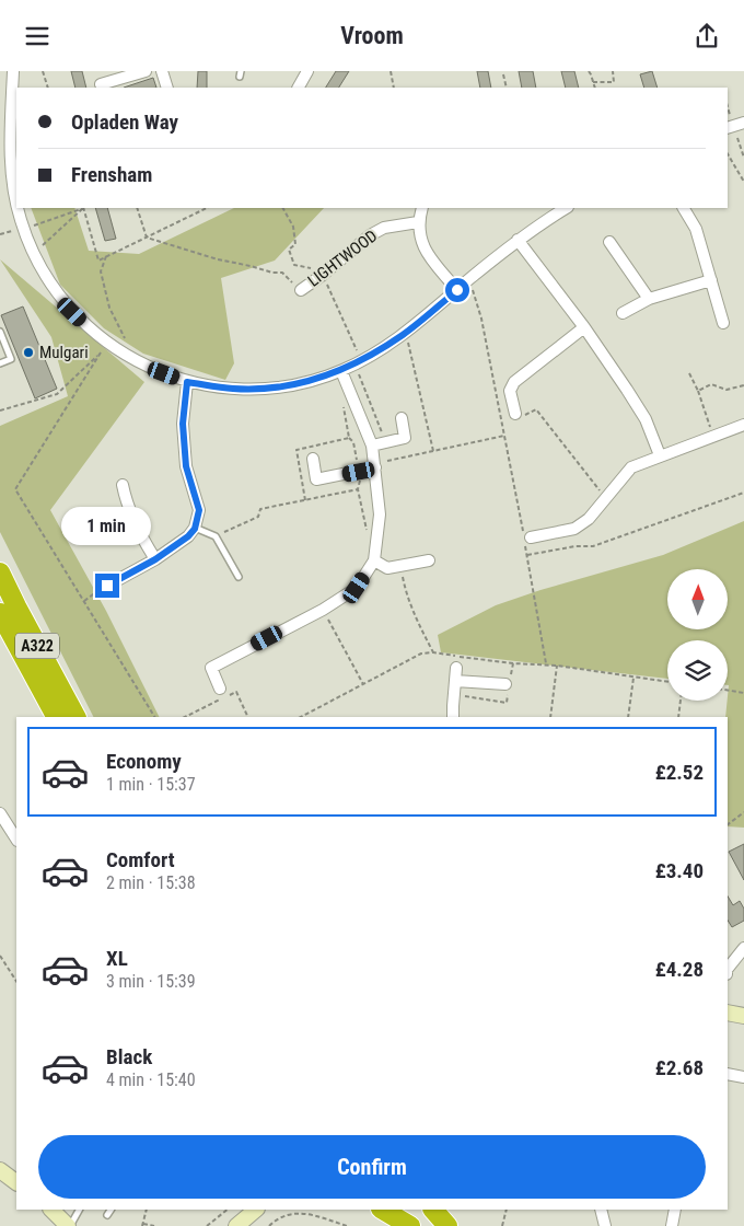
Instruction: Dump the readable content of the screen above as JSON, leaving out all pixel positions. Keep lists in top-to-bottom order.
{
  "streets": {
    "highway": ["A322"],
    "street": ["LIGHTWOOD"]
  },
  "places": ["Mulgari"],
  "north": "top",
  "page": {
    "header": "Vroom",
    "banner": ["Opladen Way", "Frensham"],
    "bubble": "1 min",
    "list": [
      {
        "name": "Economy",
        "note": "1 min · 15:37",
        "value": "£2.52"
      },
      {
        "name": "Comfort",
        "note": "2 min · 15:38",
        "value": "£3.40"
      },
      {
        "name": "XL",
        "note": "3 min · 15:39",
        "value": "£4.28"
      },
      {
        "name": "Black",
        "note": "4 min · 15:40",
        "value": "£2.68"
      }
    ],
    "buttons": "Confirm"
  }
}
